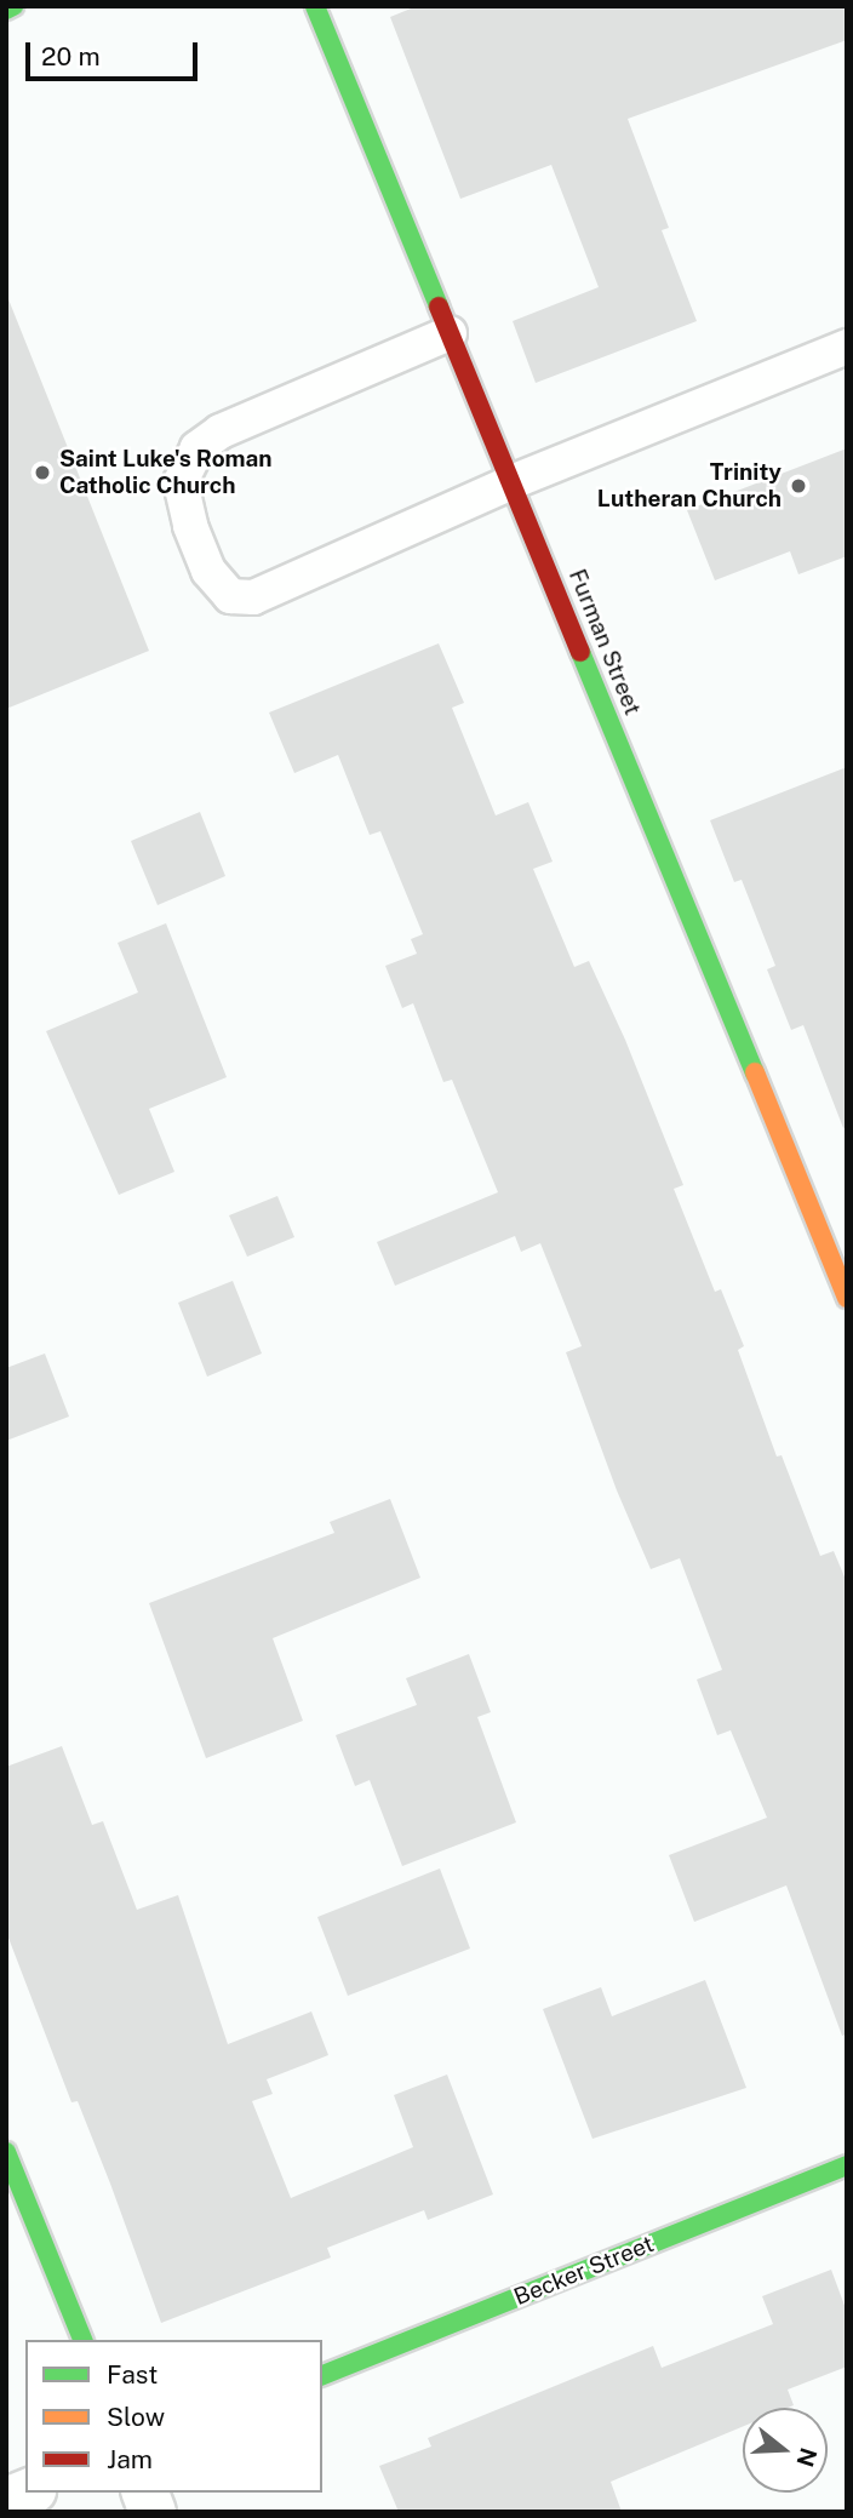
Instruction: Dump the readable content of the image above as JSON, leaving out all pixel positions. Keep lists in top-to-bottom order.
{
  "streets": {
    "street": ["Furman Street", "Becker Street"]
  },
  "places": ["Saint Luke's Roman Catholic Church", "Trinity Lutheran Church"],
  "legend": ["Fast", "Slow", "Jam"],
  "scale_bar": "20 m",
  "north": "right"
}
